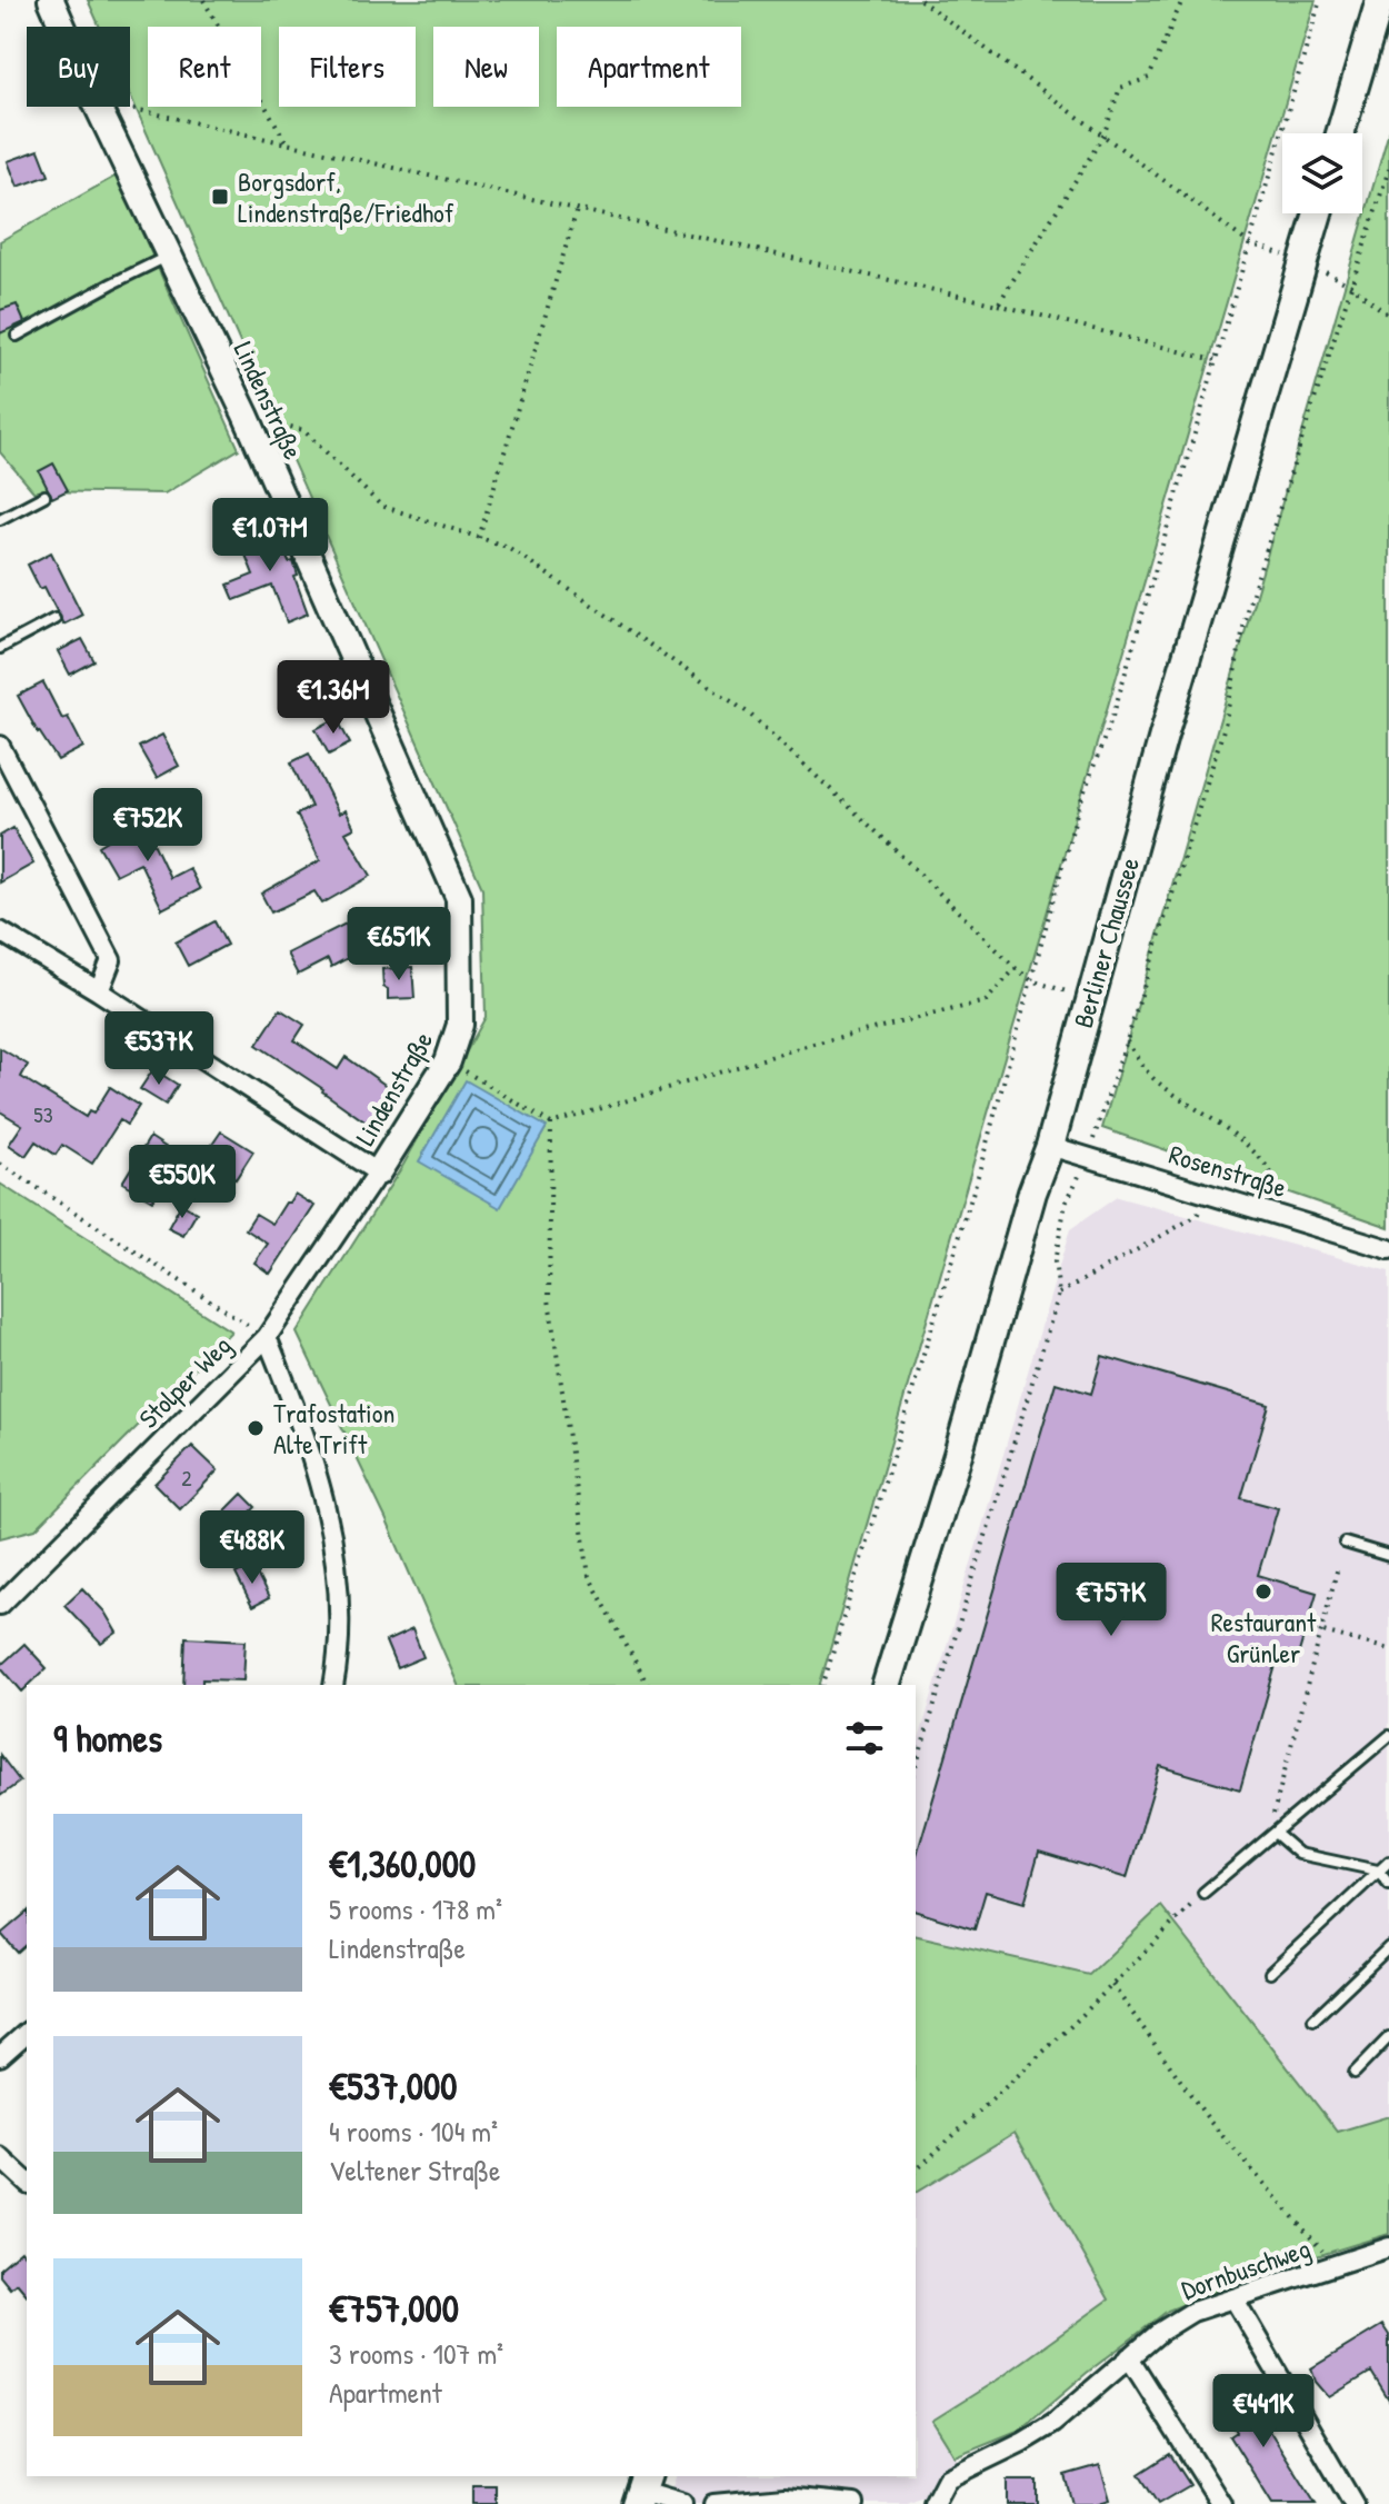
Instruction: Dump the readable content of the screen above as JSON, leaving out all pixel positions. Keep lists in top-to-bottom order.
{
  "streets": {
    "main road": ["Berliner Chaussee"],
    "street": [
      "Lindenstraße",
      "Rosenstraße",
      "Stolper Weg",
      "Dornbuschweg"
    ]
  },
  "crossings": [
    ["Lindenstraße", "Stolper Weg"],
    ["Berliner Chaussee", "Rosenstraße"]
  ],
  "places": {
    "transit": ["Borgsdorf, Lindenstraße/Friedhof"],
    "other": ["Trafostation Alte Trift", "Restaurant Grünler"]
  },
  "house_numbers": ["53", "2"],
  "page": {
    "chip": [
      "Buy",
      "Rent",
      "Filters",
      "New",
      "Apartment"
    ],
    "price": [
      "€1.07M",
      "€1.36M",
      "€752K",
      "€651K",
      "€537K",
      "€550K",
      "€488K",
      "€757K",
      "€441K"
    ],
    "heading": "9 homes",
    "list": [
      {
        "name": "€1,360,000",
        "note": "5 rooms · 178 m² · Lindenstraße"
      },
      {
        "name": "€537,000",
        "note": "4 rooms · 104 m² · Veltener Straße"
      },
      {
        "name": "€757,000",
        "note": "3 rooms · 107 m² · Apartment"
      }
    ]
  }
}
